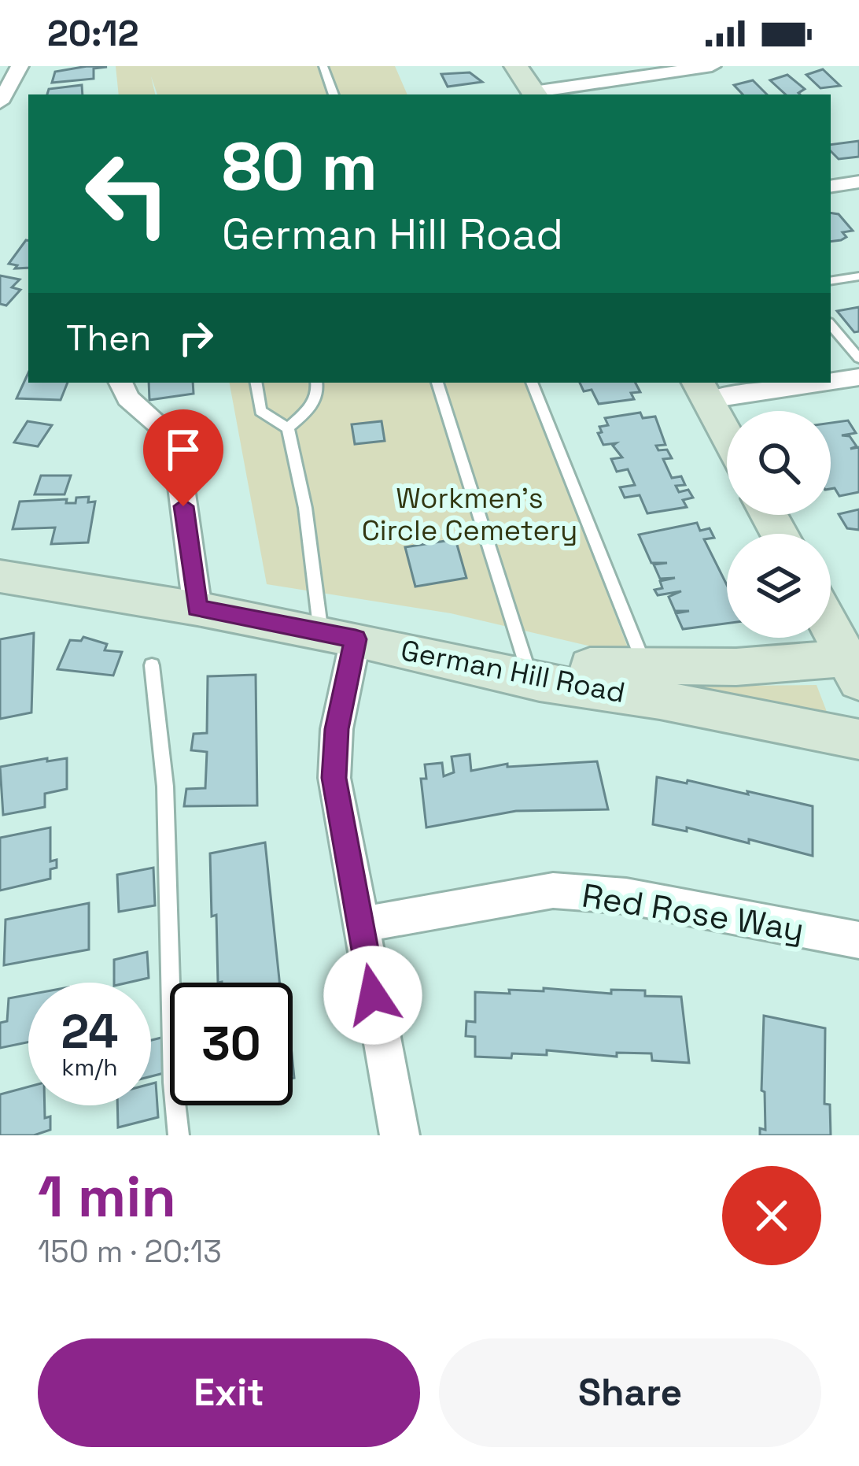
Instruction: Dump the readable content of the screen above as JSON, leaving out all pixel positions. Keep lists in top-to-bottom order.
{
  "streets": {
    "street": ["German Hill Road", "Red Rose Way"]
  },
  "parks": ["Workmen's Circle Cemetery"],
  "page": {
    "status": "20:12",
    "turn": ["80 m", "German Hill Road"],
    "then": "Then",
    "speed": "24 km/h",
    "limit": "30",
    "heading": ["1 min", "150 m · 20:13"],
    "buttons": ["Exit", "Share"]
  }
}
